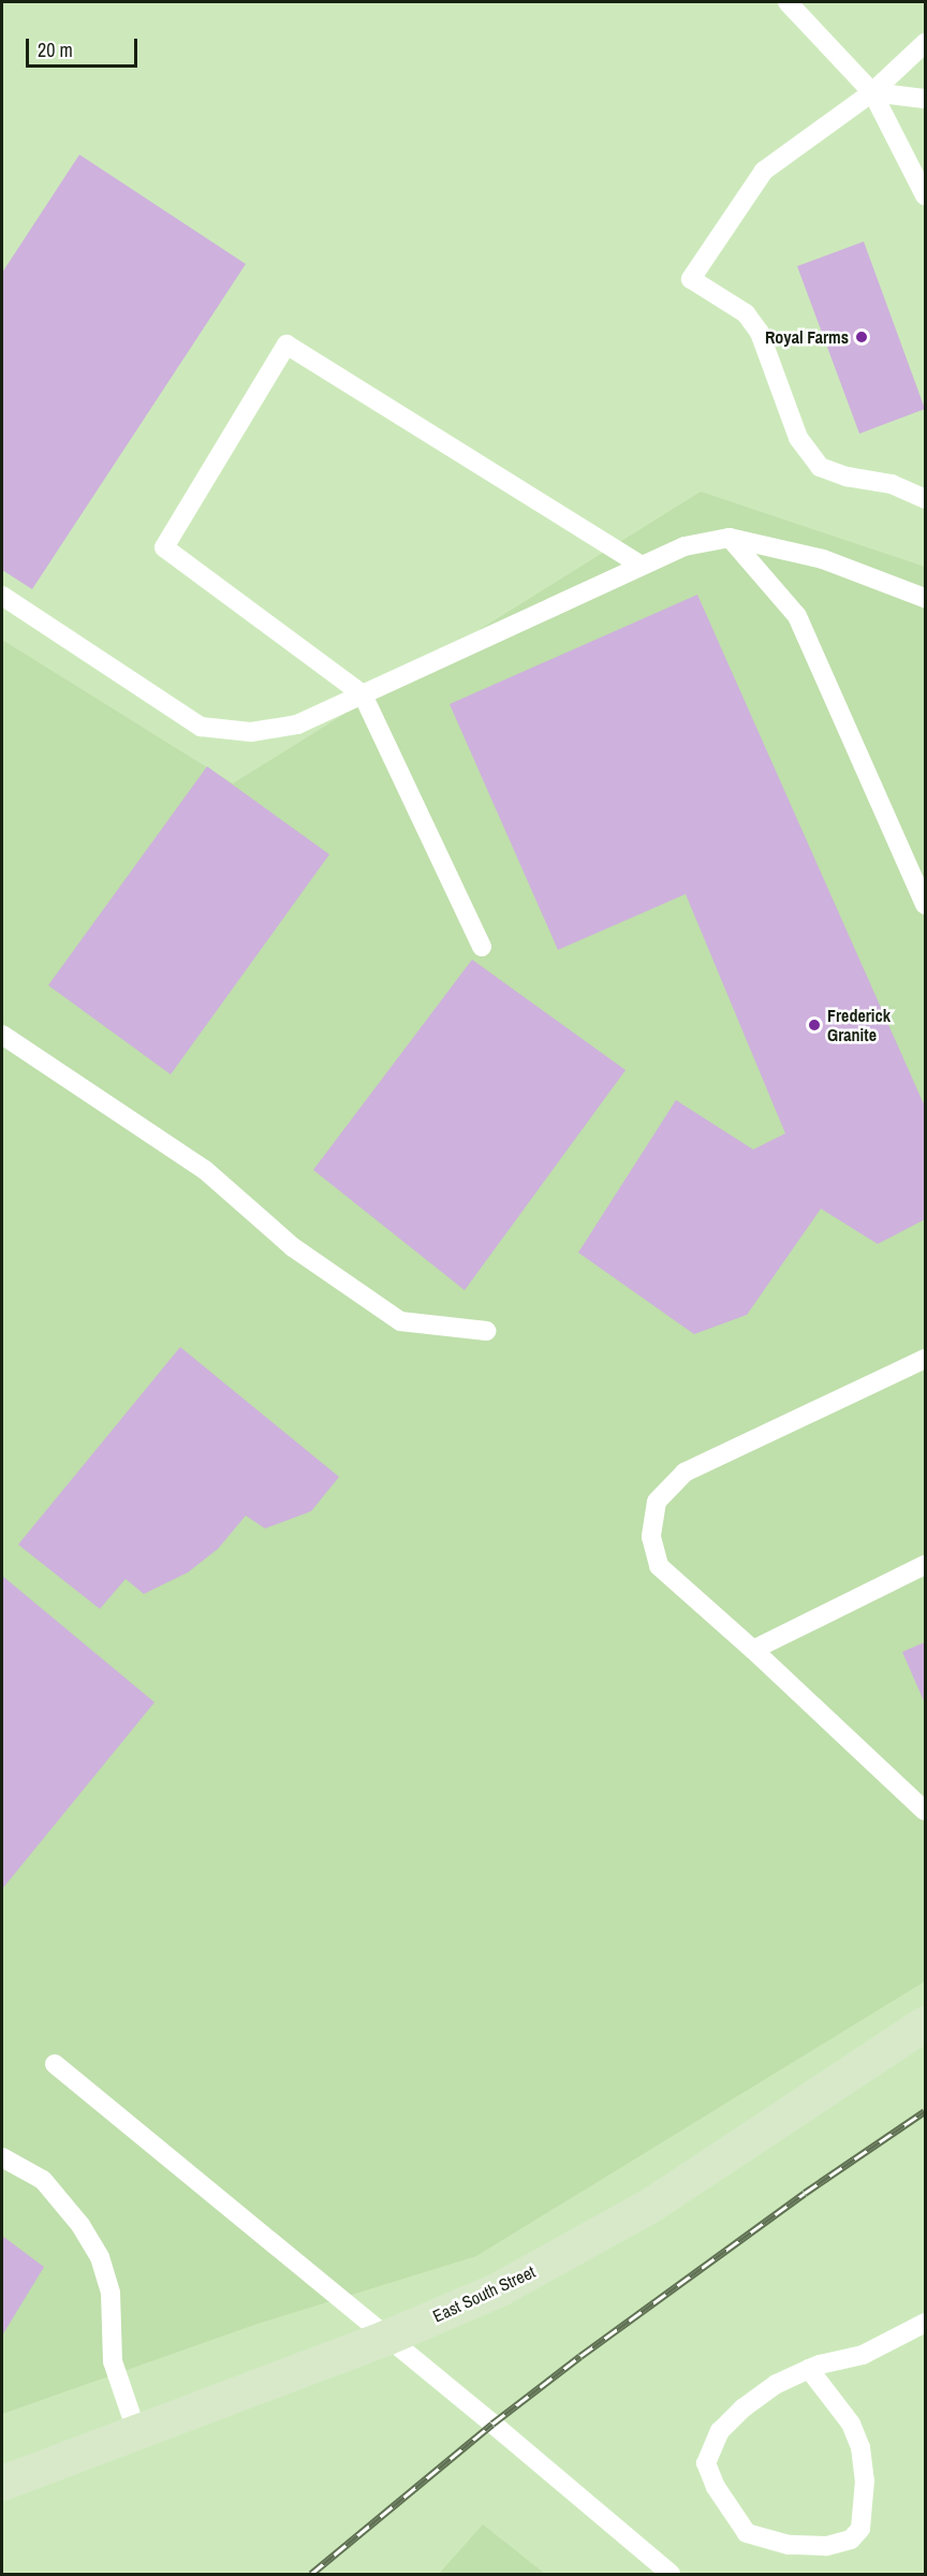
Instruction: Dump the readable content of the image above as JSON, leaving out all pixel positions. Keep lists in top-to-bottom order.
{
  "streets": {
    "main road": ["East South Street"]
  },
  "places": ["Royal Farms", "Frederick Granite"],
  "scale_bar": "20 m"
}
